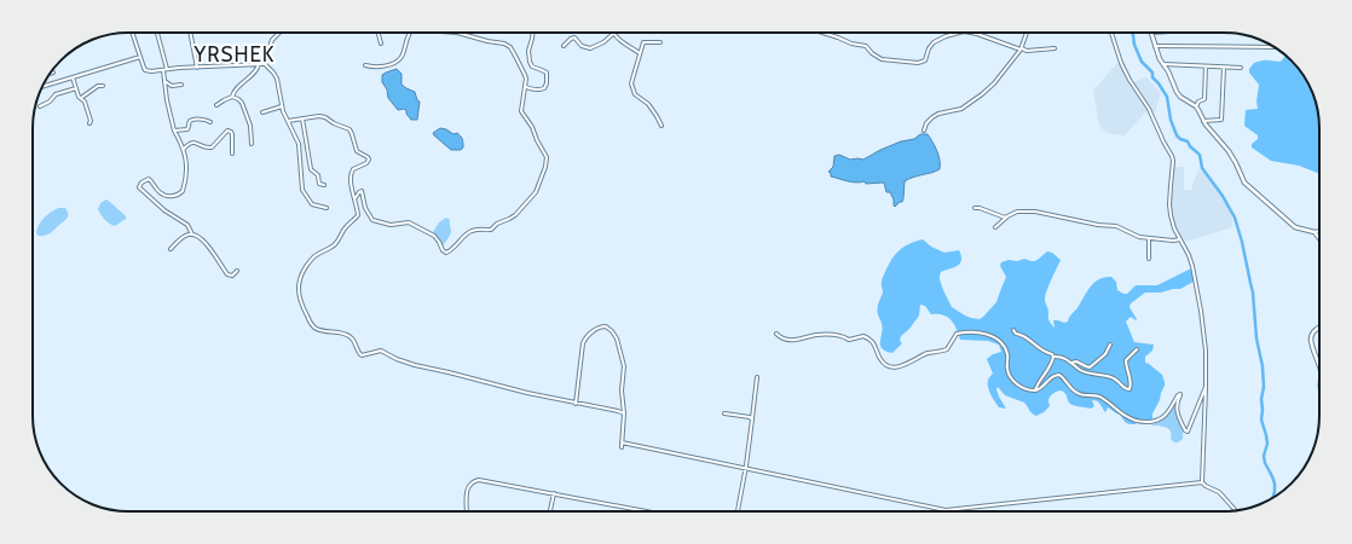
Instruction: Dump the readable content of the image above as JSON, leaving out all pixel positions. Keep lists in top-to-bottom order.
{
  "districts": ["YRSHEK"]
}
